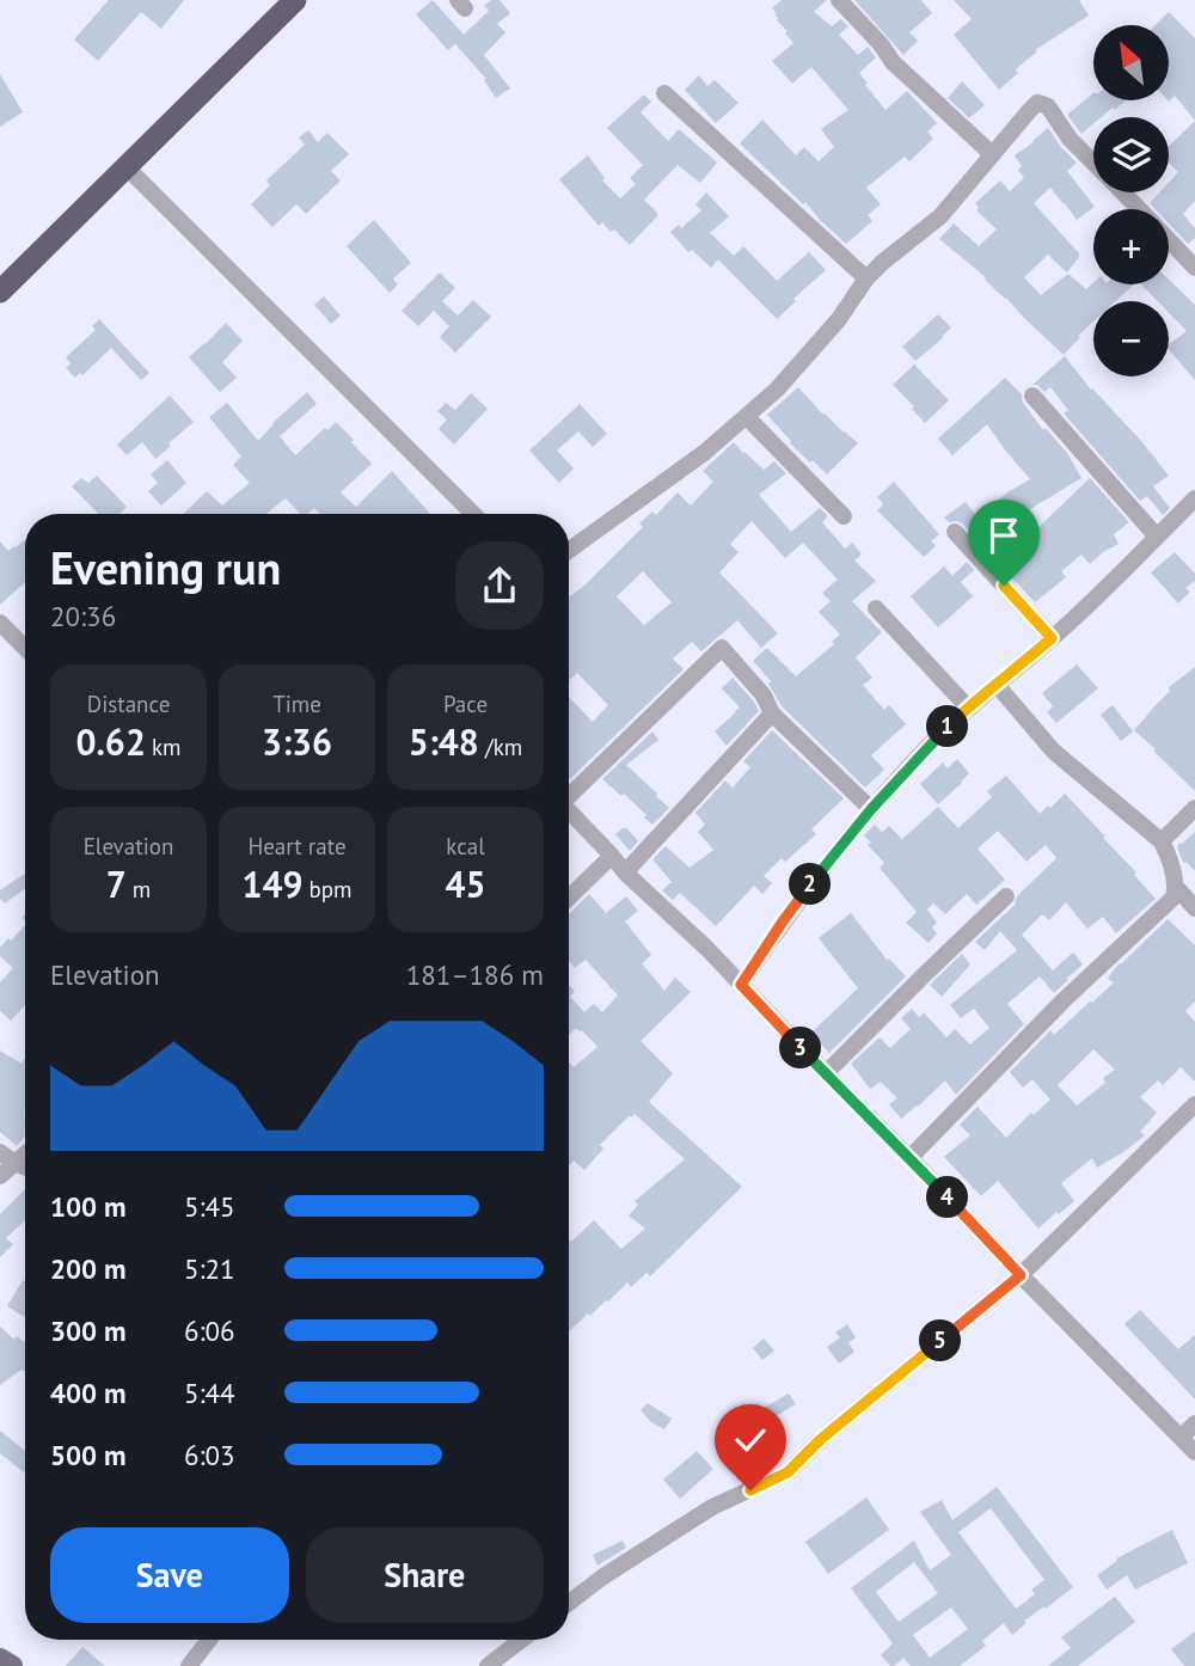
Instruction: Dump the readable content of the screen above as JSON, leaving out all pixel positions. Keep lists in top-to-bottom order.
{
  "north": "top left",
  "page": {
    "map_buttons": ["+", "−"],
    "heading": ["Evening run", "20:36"],
    "stats": [
      ["Distance", "0.62 km"],
      ["Time", "3:36"],
      ["Pace", "5:48 /km"],
      ["Elevation", "7 m"],
      ["Heart rate", "149 bpm"],
      ["kcal", "45"]
    ],
    "pins": [
      "1",
      "2",
      "3",
      "4",
      "5"
    ],
    "chart": ["Elevation", "181–186 m"],
    "list": [
      {
        "name": "100 m",
        "note": "5:45"
      },
      {
        "name": "200 m",
        "note": "5:21"
      },
      {
        "name": "300 m",
        "note": "6:06"
      },
      {
        "name": "400 m",
        "note": "5:44"
      },
      {
        "name": "500 m",
        "note": "6:03"
      }
    ],
    "buttons": ["Save", "Share"]
  }
}
